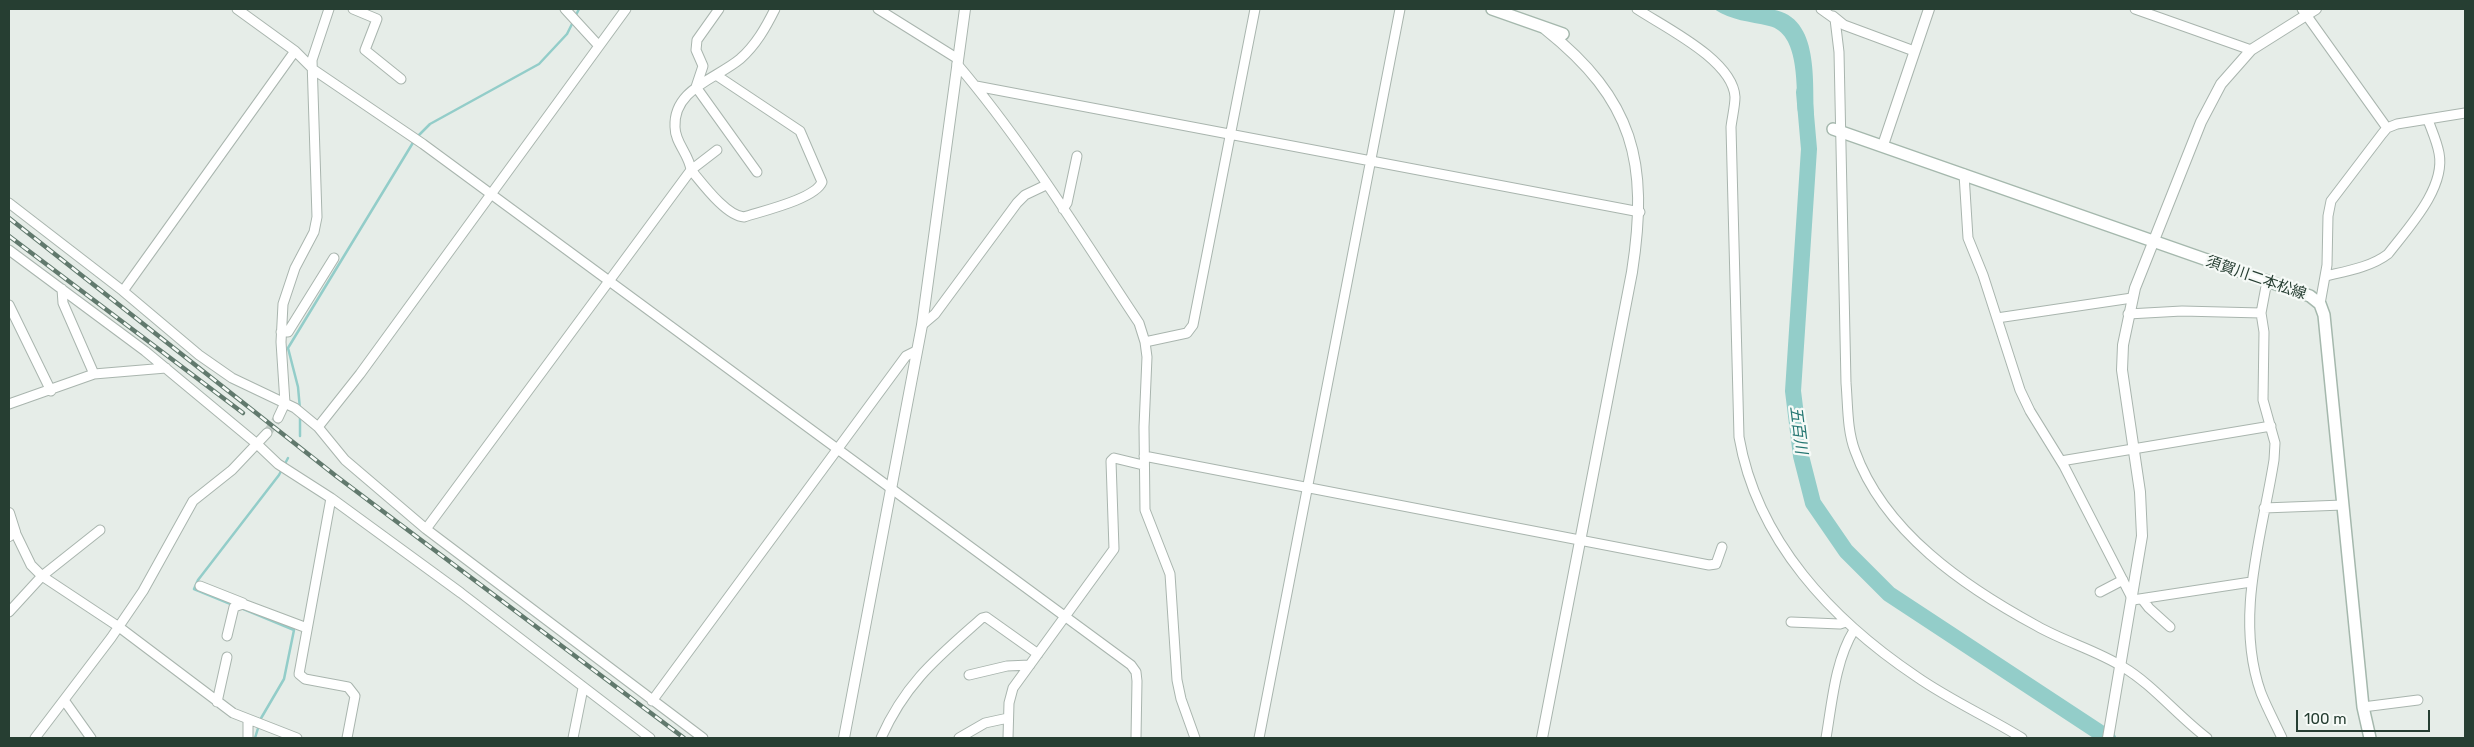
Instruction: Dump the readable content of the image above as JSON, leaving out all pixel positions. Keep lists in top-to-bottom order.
{
  "streets": {
    "main road": ["須賀川二本松線"]
  },
  "water": ["五百川"],
  "scale_bar": "100 m"
}
